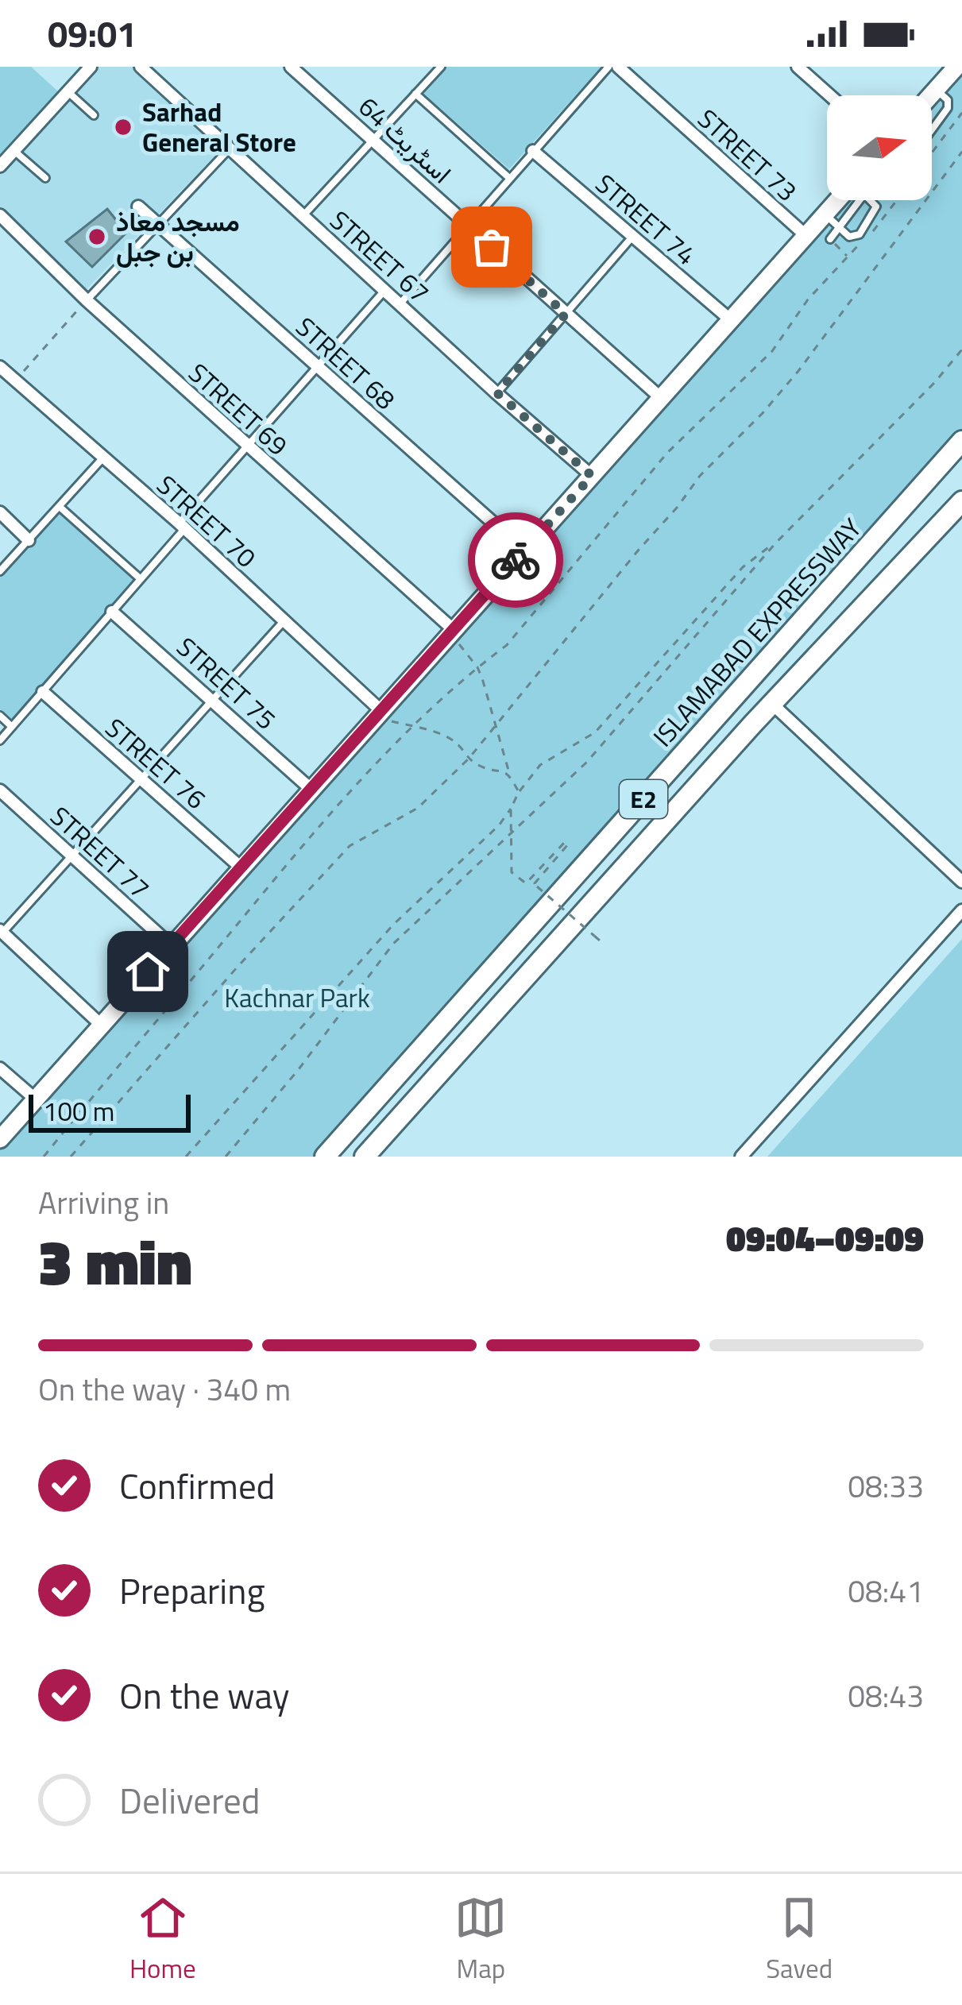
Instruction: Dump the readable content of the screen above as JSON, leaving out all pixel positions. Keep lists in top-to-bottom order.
{
  "streets": {
    "highway": ["ISLAMABAD EXPRESSWAY", "E2"],
    "street": [
      "اسٹریٹ 64",
      "STREET 73",
      "STREET 74",
      "STREET 67",
      "STREET 68",
      "STREET 69",
      "STREET 70",
      "STREET 75",
      "STREET 76",
      "STREET 77"
    ]
  },
  "parks": ["Kachnar Park"],
  "places": ["Sarhad General Store", "مسجد معاذ بن جبل"],
  "scale_bar": "100 m",
  "north": "right",
  "page": {
    "status": "09:01",
    "scale": "100 m",
    "heading": ["3 min", "Arriving in", "09:04–09:09"],
    "bar": "On the way · 340 m",
    "list": [
      ["Confirmed", "08:33"],
      ["Preparing", "08:41"],
      ["On the way", "08:43"],
      "Delivered"
    ],
    "tabs": ["Home", "Map", "Saved"]
  }
}
